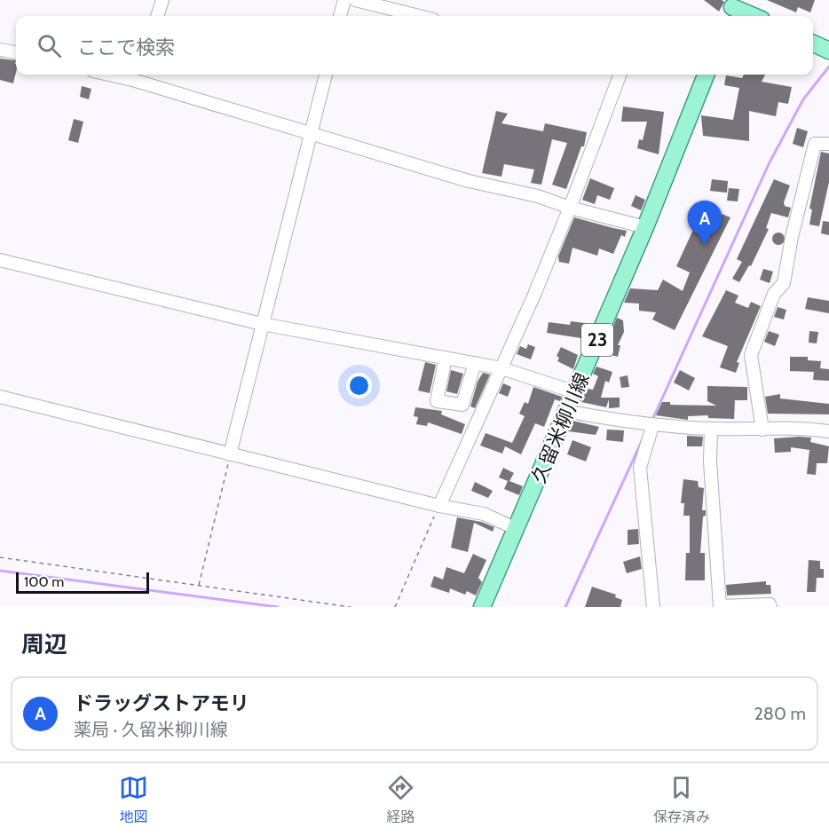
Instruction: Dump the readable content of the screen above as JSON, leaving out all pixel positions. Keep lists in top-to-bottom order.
{
  "streets": {
    "main road": ["23", "久留米柳川線"]
  },
  "scale_bar": "100 m",
  "page": {
    "search": "ここで検索",
    "pins": "A",
    "scale": "100 m",
    "heading": "周辺",
    "list": [
      {
        "mark": "A",
        "name": "ドラッグストアモリ",
        "note": "薬局 · 久留米柳川線",
        "value": "280 m"
      }
    ],
    "nav": ["地図", "経路", "保存済み"]
  }
}
